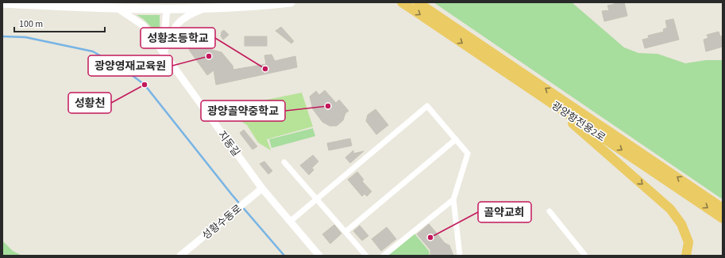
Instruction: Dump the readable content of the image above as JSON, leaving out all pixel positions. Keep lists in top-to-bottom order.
{
  "streets": {
    "highway": ["광양항전용2로"],
    "street": ["지동길", "성황수동로"]
  },
  "crossings": [
    ["지동길", "성황수동로"]
  ],
  "places": [
    "광양영재교육원",
    "성황초등학교",
    "성황천",
    "광양골약중학교",
    "골약교회"
  ],
  "scale_bar": "100 m"
}
